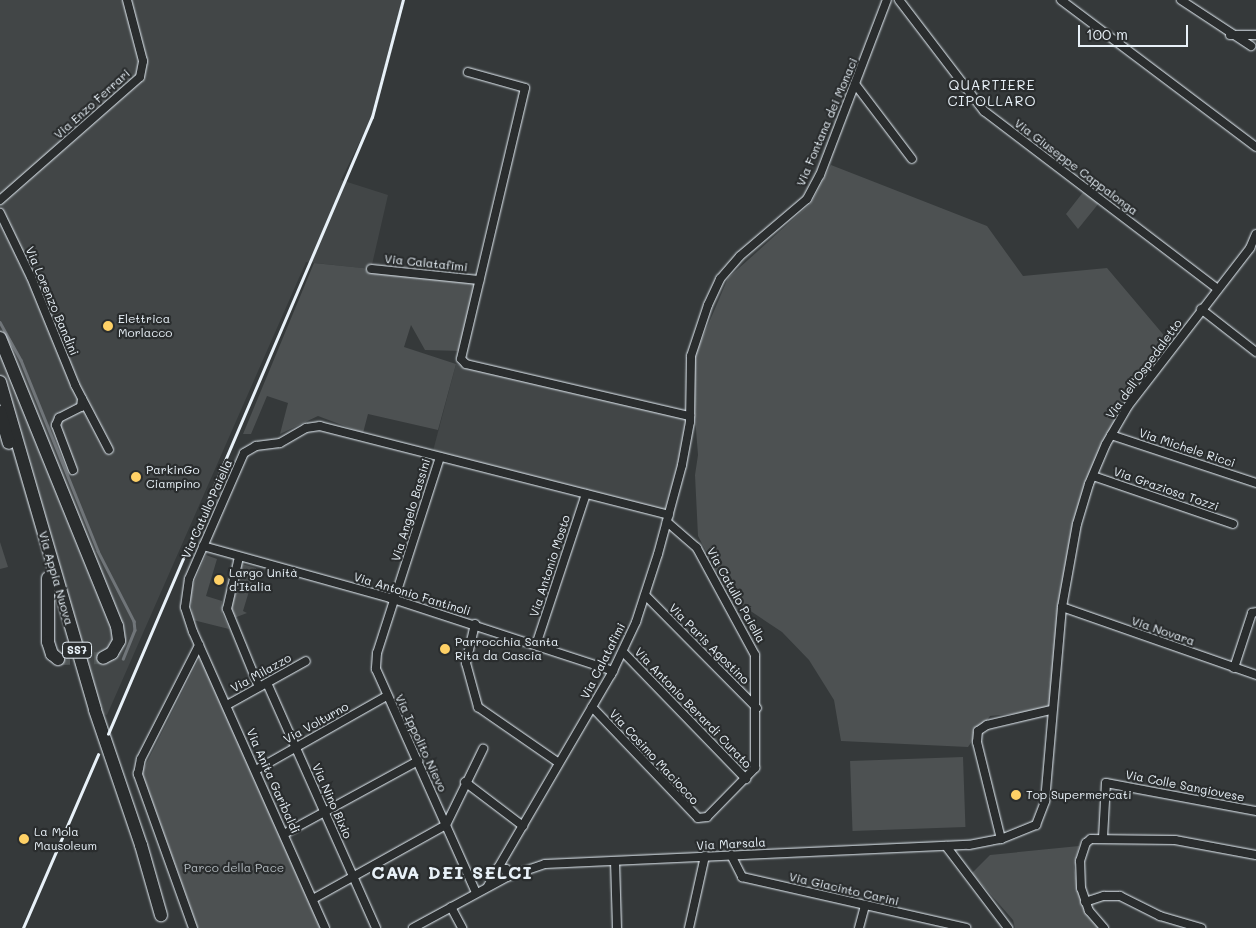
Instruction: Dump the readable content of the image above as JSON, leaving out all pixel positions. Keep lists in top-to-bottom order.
{
  "streets": {
    "main road": ["Via Appia Nuova", "SS7"],
    "street": [
      "Via Enzo Ferrari",
      "Via Fontana dei Monaci",
      "Via Giuseppe Cappalonga",
      "Via Calatafimi",
      "Via Lorenzo Bandini",
      "Via dell'Ospedaletto",
      "Via Michele Ricci",
      "Via Graziosa Tozzi",
      "Via Catullo Paiella",
      "Via Angelo Bassini",
      "Via Antonio Mosto",
      "Via Antonio Fantinoli",
      "Via Novara",
      "Via Paris Agostino",
      "Via Milazzo",
      "Via Antonio Berardi Curato",
      "Via Volturno",
      "Via Ippolito Nievo",
      "Via Cosimo Maciocco",
      "Via Anita Garibaldi",
      "Via Colle Sangiovese",
      "Via Nino Bixio",
      "Via Marsala",
      "Via Giacinto Carini"
    ]
  },
  "crossings": [
    ["Via Fontana dei Monaci", "Via Calatafimi"],
    ["Via Giuseppe Cappalonga", "Via dell'Ospedaletto"],
    ["Via Calatafimi", "Via Catullo Paiella"],
    ["Via Calatafimi", "Via Antonio Fantinoli"],
    ["Via Calatafimi", "Via Paris Agostino"],
    ["Via Calatafimi", "Via Antonio Berardi Curato"],
    ["Via Calatafimi", "Via Cosimo Maciocco"],
    ["Via Calatafimi", "Via Marsala"],
    ["Via dell'Ospedaletto", "Via Michele Ricci"],
    ["Via dell'Ospedaletto", "Via Graziosa Tozzi"],
    ["Via dell'Ospedaletto", "Via Novara"],
    ["Via dell'Ospedaletto", "Via Marsala"],
    ["Via Catullo Paiella", "Via Angelo Bassini"],
    ["Via Catullo Paiella", "Via Antonio Mosto"],
    ["Via Catullo Paiella", "Via Antonio Fantinoli"],
    ["Via Catullo Paiella", "Via Paris Agostino"],
    ["Via Catullo Paiella", "Via Antonio Berardi Curato"],
    ["Via Catullo Paiella", "Via Cosimo Maciocco"],
    ["Via Catullo Paiella", "Via Anita Garibaldi"],
    ["Via Angelo Bassini", "Via Antonio Fantinoli"],
    ["Via Angelo Bassini", "Via Ippolito Nievo"],
    ["Via Antonio Mosto", "Via Antonio Fantinoli"],
    ["Via Antonio Fantinoli", "Via Ippolito Nievo"],
    ["Via Antonio Fantinoli", "Via Nino Bixio"],
    ["Via Milazzo", "Via Anita Garibaldi"],
    ["Via Milazzo", "Via Nino Bixio"],
    ["Via Antonio Berardi Curato", "Via Cosimo Maciocco"],
    ["Via Volturno", "Via Ippolito Nievo"],
    ["Via Volturno", "Via Anita Garibaldi"],
    ["Via Volturno", "Via Nino Bixio"],
    ["Via Marsala", "Via Giacinto Carini"]
  ],
  "districts": ["QUARTIERE CIPOLLARO", "CAVA DEI SELCI"],
  "parks": ["Parco della Pace"],
  "places": [
    "Elettrica Morlacco",
    "ParkinGo Ciampino",
    "Largo Unità d'Italia",
    "Parrocchia Santa Rita da Cascia",
    "Top Supermercati",
    "La Mola Mausoleum"
  ],
  "scale_bar": "100 m"
}
